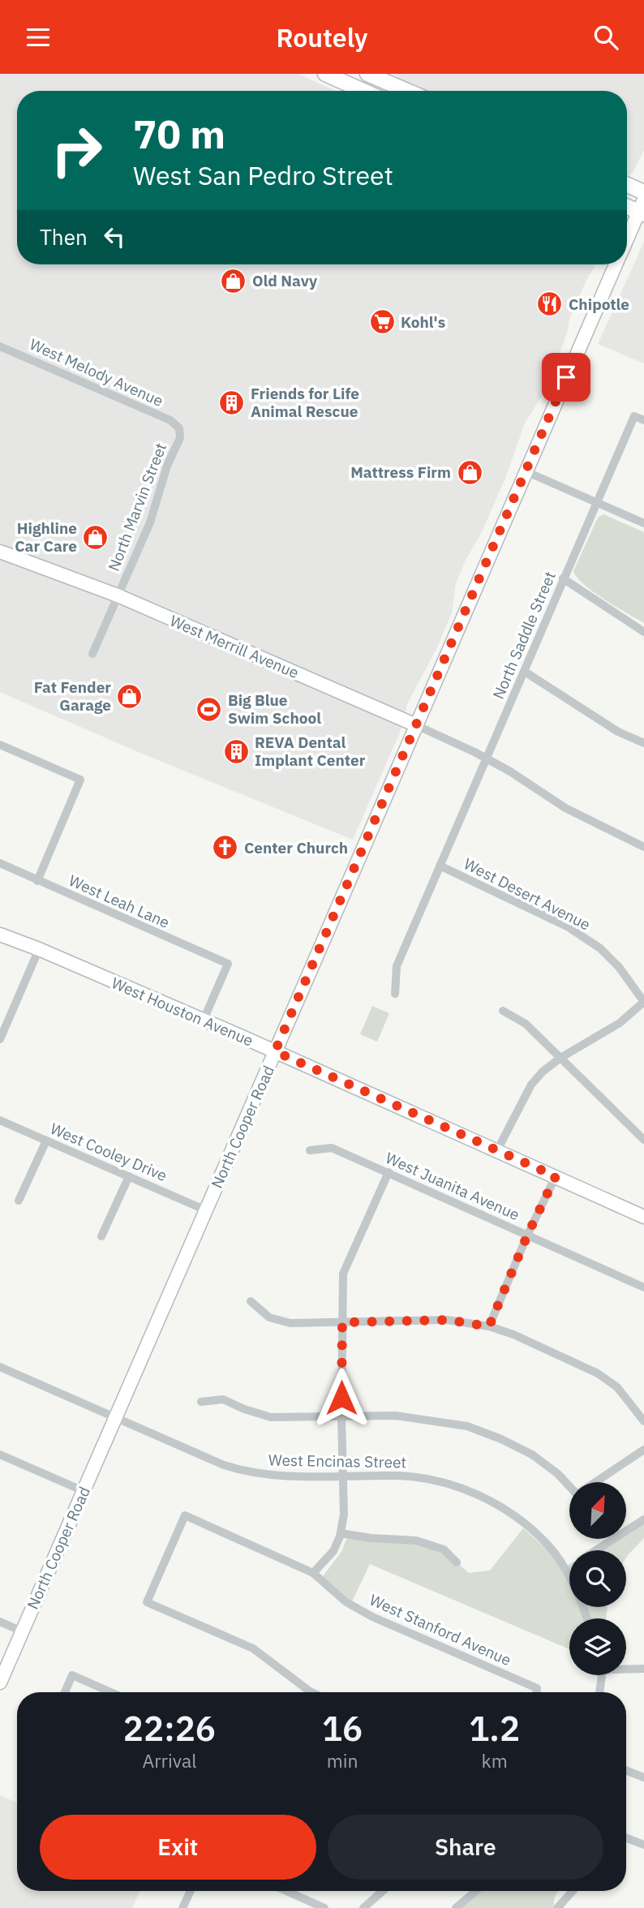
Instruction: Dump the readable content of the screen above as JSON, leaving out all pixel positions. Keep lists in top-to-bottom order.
{
  "streets": {
    "main road": ["West Merrill Avenue", "West Houston Avenue", "North Cooper Road"],
    "street": [
      "West Melody Avenue",
      "North Marvin Street",
      "North Saddle Street",
      "West Desert Avenue",
      "West Leah Lane",
      "West Cooley Drive",
      "West Juanita Avenue",
      "West Encinas Street",
      "West Stanford Avenue"
    ]
  },
  "crossings": [
    ["West Melody Avenue", "North Marvin Street"],
    ["North Marvin Street", "West Merrill Avenue"],
    ["North Saddle Street", "West Merrill Avenue"],
    ["North Saddle Street", "West Desert Avenue"],
    ["West Merrill Avenue", "North Cooper Road"],
    ["West Leah Lane", "West Houston Avenue"],
    ["West Houston Avenue", "North Cooper Road"],
    ["North Cooper Road", "West Cooley Drive"],
    ["North Cooper Road", "West Encinas Street"]
  ],
  "places": {
    "shop": [
      "Old Navy",
      "Mattress Firm",
      "Highline Car Care",
      "Fat Fender Garage"
    ],
    "restaurant": ["Chipotle"],
    "supermarket": ["Kohl's"],
    "building": ["Friends for Life Animal Rescue", "REVA Dental Implant Center"],
    "sports": ["Big Blue Swim School"],
    "church": ["Center Church"]
  },
  "north": "top right",
  "page": {
    "header": "Routely",
    "turn": ["70 m", "West San Pedro Street"],
    "then": "Then",
    "eta": [
      "22:26",
      "Arrival",
      "16",
      "min",
      "1.2",
      "km"
    ],
    "buttons": ["Exit", "Share"]
  }
}
